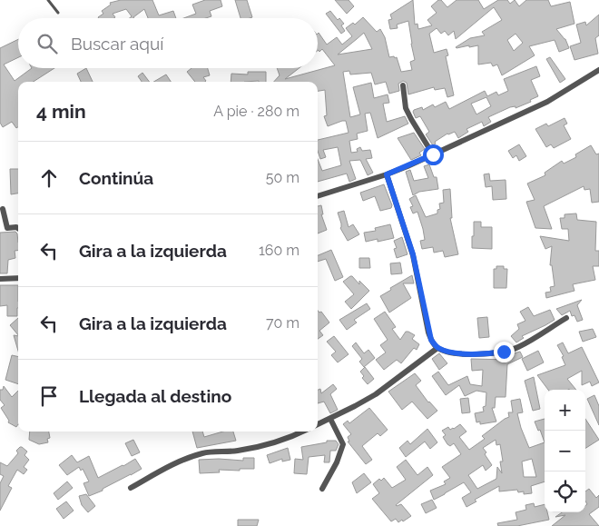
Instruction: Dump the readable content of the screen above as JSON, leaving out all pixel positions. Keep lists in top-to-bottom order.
{
  "page": {
    "search": "Buscar aquí",
    "heading": ["4 min", "A pie · 280 m"],
    "list": [
      ["Continúa", "50 m"],
      ["Gira a la izquierda", "160 m"],
      ["Gira a la izquierda", "70 m"],
      "Llegada al destino"
    ],
    "map_buttons": ["+", "−"]
  }
}
